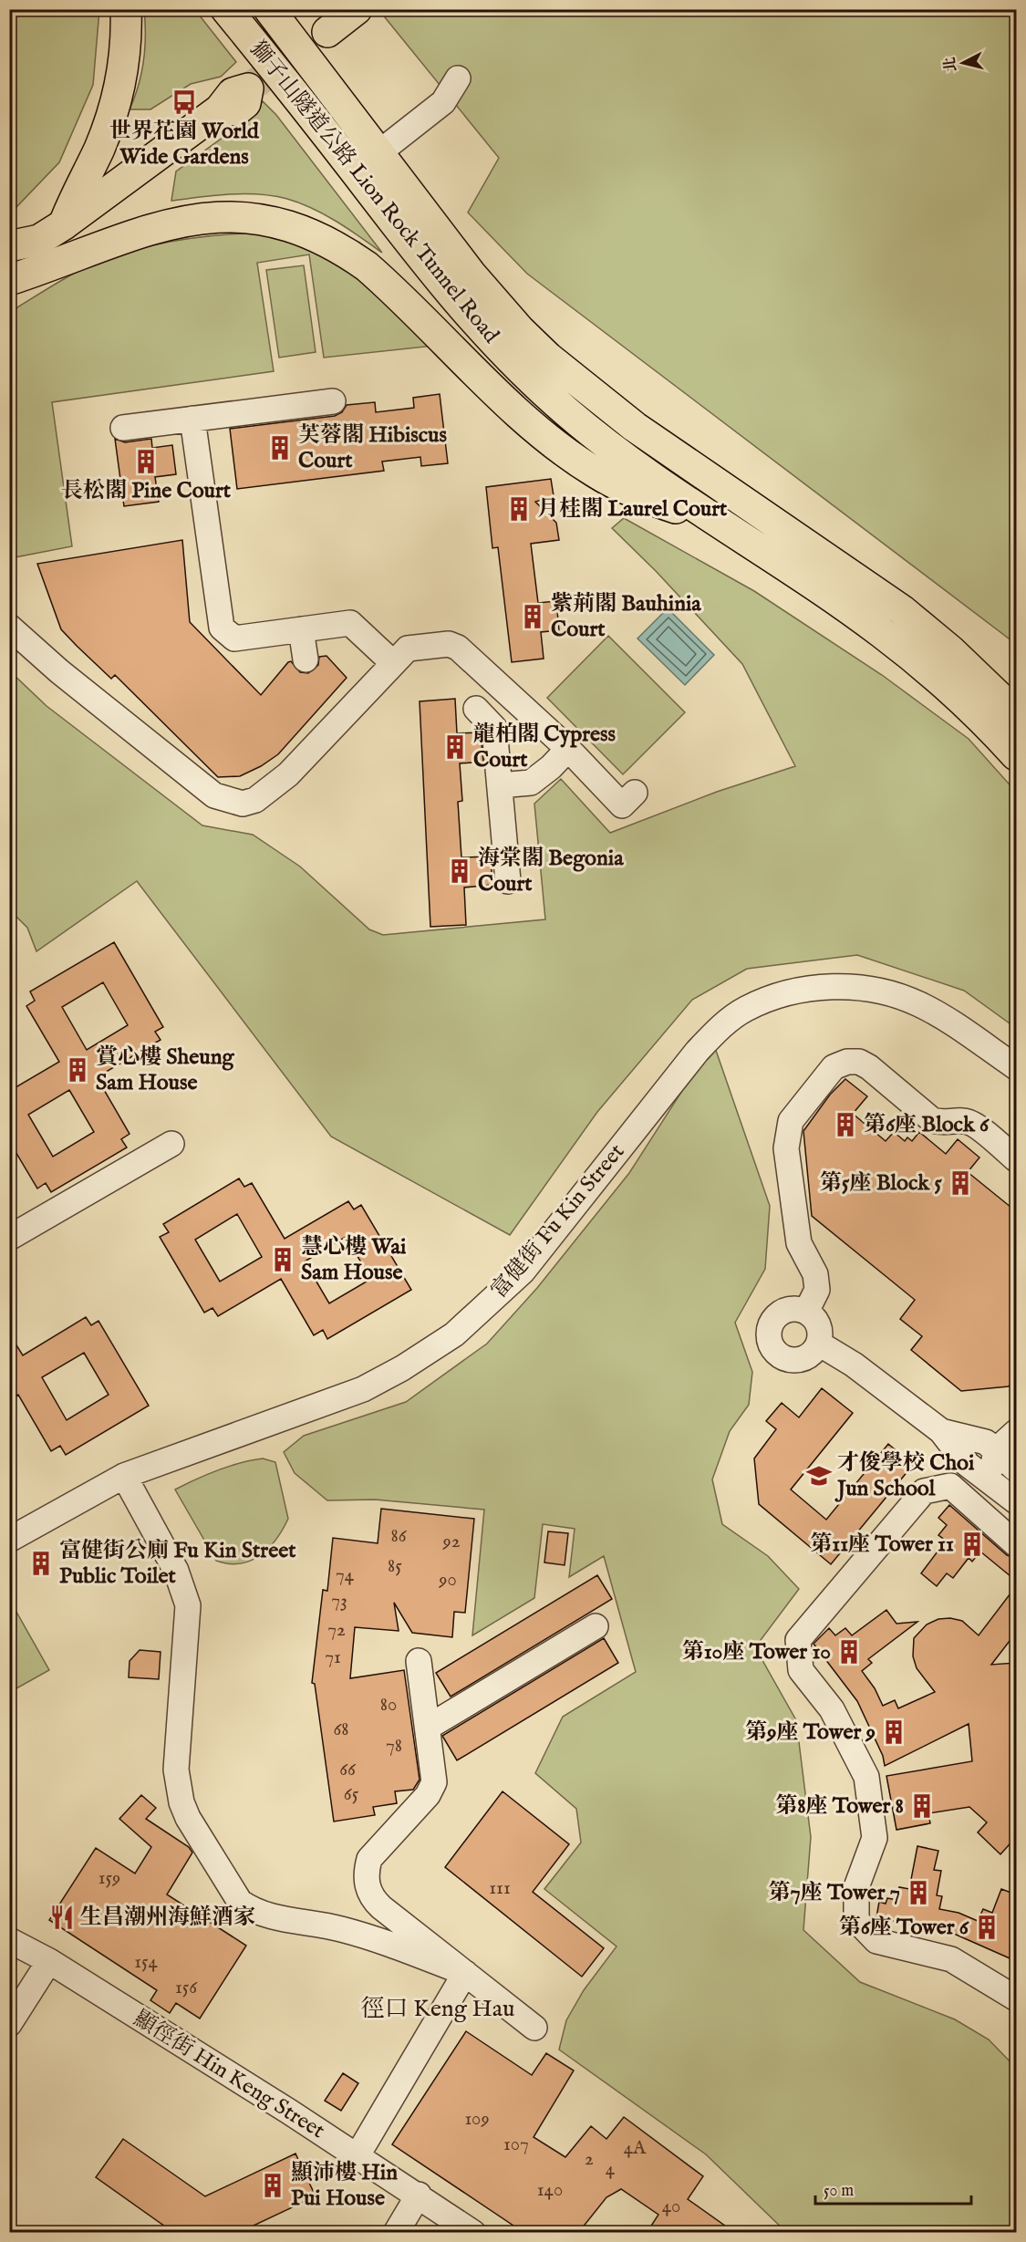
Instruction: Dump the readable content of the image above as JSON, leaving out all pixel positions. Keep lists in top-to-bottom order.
{
  "streets": {
    "main road": ["獅子山隧道公路 Lion Rock Tunnel Road"],
    "street": ["富健街 Fu Kin Street", "顯徑街 Hin Keng Street"]
  },
  "districts": ["徑口 Keng Hau"],
  "places": {
    "bus stop": ["世界花園 World Wide Gardens"],
    "building": [
      "芙蓉閣 Hibiscus Court",
      "長松閣 Pine Court",
      "月桂閣 Laurel Court",
      "紫荊閣 Bauhinia Court",
      "龍柏閣 Cypress Court",
      "海棠閣 Begonia Court",
      "賞心樓 Sheung Sam House",
      "第6座 Block 6",
      "第5座 Block 5",
      "慧心樓 Wai Sam House",
      "第11座 Tower 11",
      "富健街公廁 Fu Kin Street Public Toilet",
      "第10座 Tower 10",
      "第9座 Tower 9",
      "第8座 Tower 8",
      "第7座 Tower 7",
      "第6座 Tower 6",
      "顯沛樓 Hin Pui House"
    ],
    "school or university": ["才俊學校 Choi Jun School"],
    "restaurant": ["生昌潮州海鮮酒家"]
  },
  "house_numbers": [
    "86",
    "92",
    "85",
    "74",
    "90",
    "73",
    "72",
    "71",
    "80",
    "68",
    "78",
    "66",
    "65",
    "159",
    "111",
    "154",
    "156",
    "109",
    "107",
    "4A",
    "2",
    "4",
    "140",
    "40"
  ],
  "scale_bar": "50 m",
  "north": "left"
}
